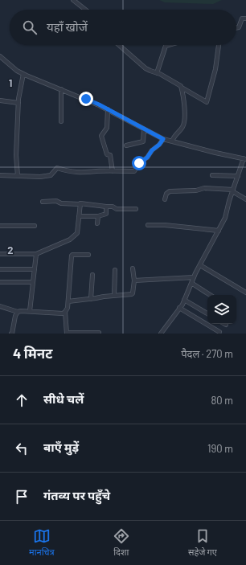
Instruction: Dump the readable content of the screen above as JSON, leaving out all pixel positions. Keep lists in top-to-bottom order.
{
  "page": {
    "search": "यहाँ खोजें",
    "heading": ["4 मिनट", "पैदल · 270 m"],
    "list": [
      ["सीधे चलें", "80 m"],
      ["बाएँ मुड़ें", "190 m"],
      "गंतव्य पर पहुँचे"
    ],
    "nav": ["मानचित्र", "दिशा", "सहेजे गए"]
  },
  "grid": {
    "rows": ["1", "2"]
  }
}
